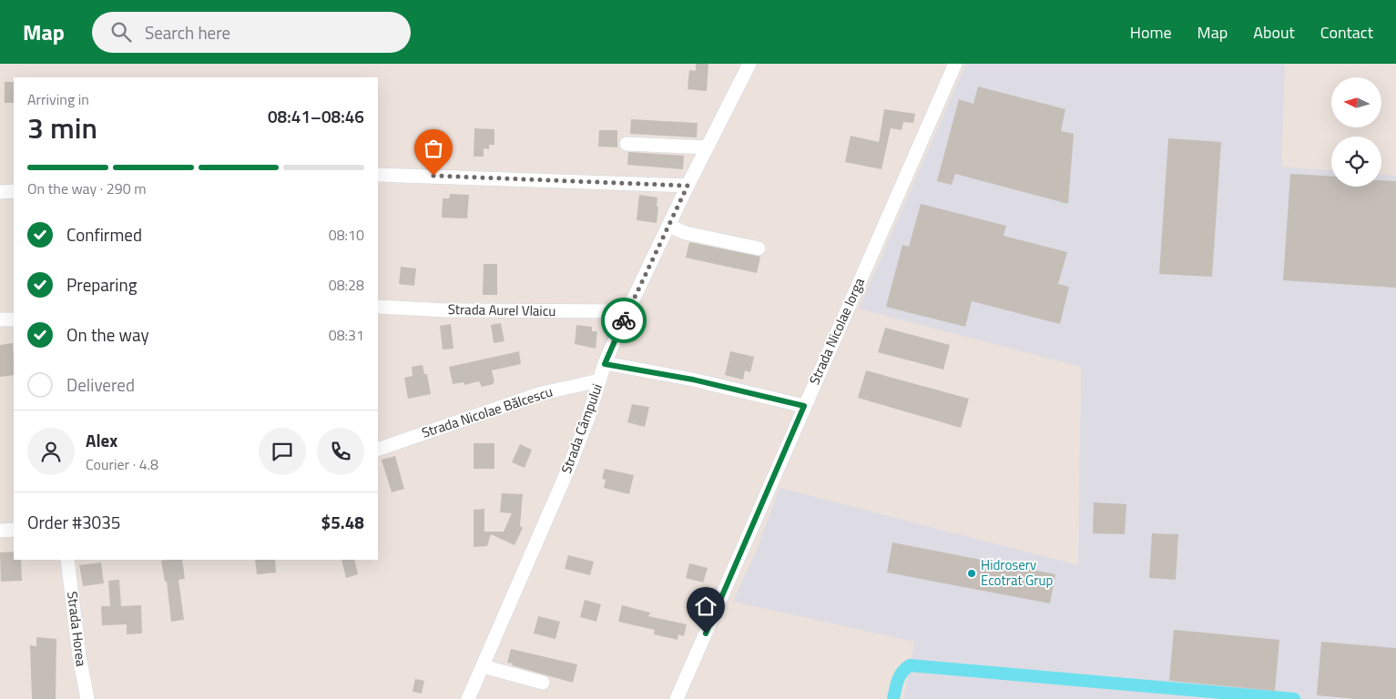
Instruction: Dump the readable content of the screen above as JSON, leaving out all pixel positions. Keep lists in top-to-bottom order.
{
  "streets": {
    "street": [
      "Strada Aurel Vlaicu",
      "Strada Nicolae Iorga",
      "Strada Nicolae Bălcescu",
      "Strada Câmpului",
      "Strada Horea"
    ]
  },
  "crossings": [
    ["Strada Aurel Vlaicu", "Strada Câmpului"],
    ["Strada Nicolae Bălcescu", "Strada Câmpului"]
  ],
  "places": ["Hidroserv Ecotrat Grup"],
  "north": "left",
  "page": {
    "header": "Map",
    "search": "Search here",
    "nav": [
      "Home",
      "Map",
      "About",
      "Contact"
    ],
    "heading": ["3 min", "Arriving in", "08:41–08:46"],
    "panel": [
      "Alex",
      "Courier · 4.8",
      "Order #3035",
      "$5.48"
    ],
    "bar": "On the way · 290 m",
    "list": [
      ["Confirmed", "08:10"],
      ["Preparing", "08:28"],
      ["On the way", "08:31"],
      "Delivered"
    ]
  }
}
